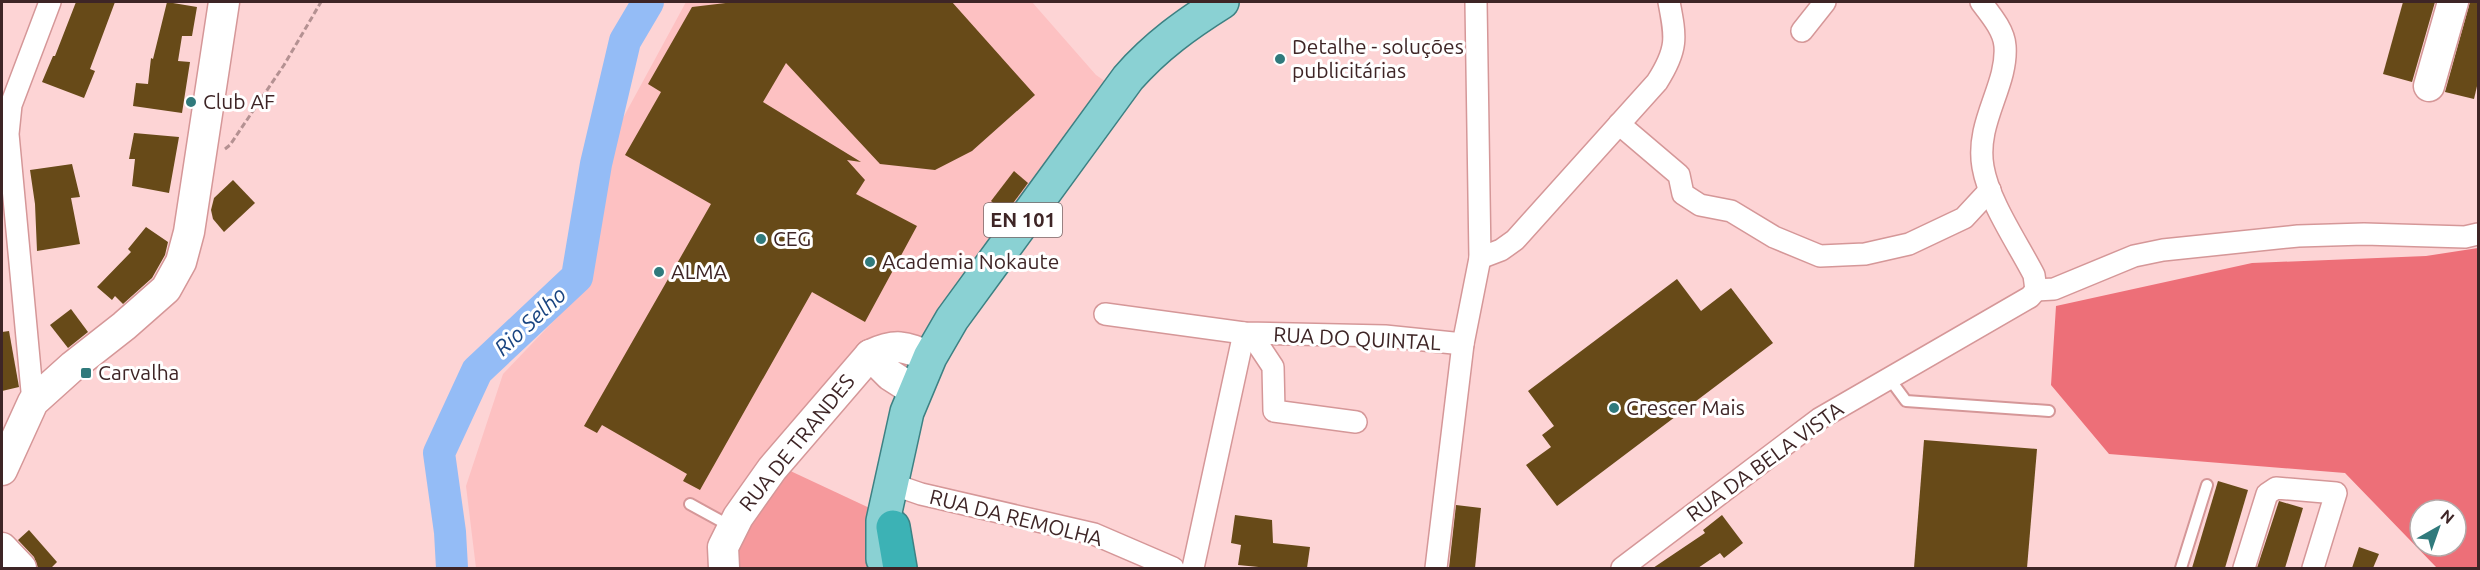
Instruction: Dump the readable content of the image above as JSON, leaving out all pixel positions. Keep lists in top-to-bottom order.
{
  "streets": {
    "main road": ["EN 101"],
    "street": [
      "RUA DO QUINTAL",
      "RUA DE TRANDES",
      "RUA DA BELA VISTA",
      "RUA DA REMOLHA"
    ]
  },
  "crossings": [
    ["EN 101", "RUA DE TRANDES"],
    ["EN 101", "RUA DA REMOLHA"]
  ],
  "water": ["Rio Selho"],
  "places": {
    "other": [
      "Detalhe - soluções publicitárias",
      "Club AF",
      "CEG",
      "Academia Nokaute",
      "ALMA",
      "Crescer Mais"
    ],
    "transit": ["Carvalha"]
  },
  "north": "top right"
}
